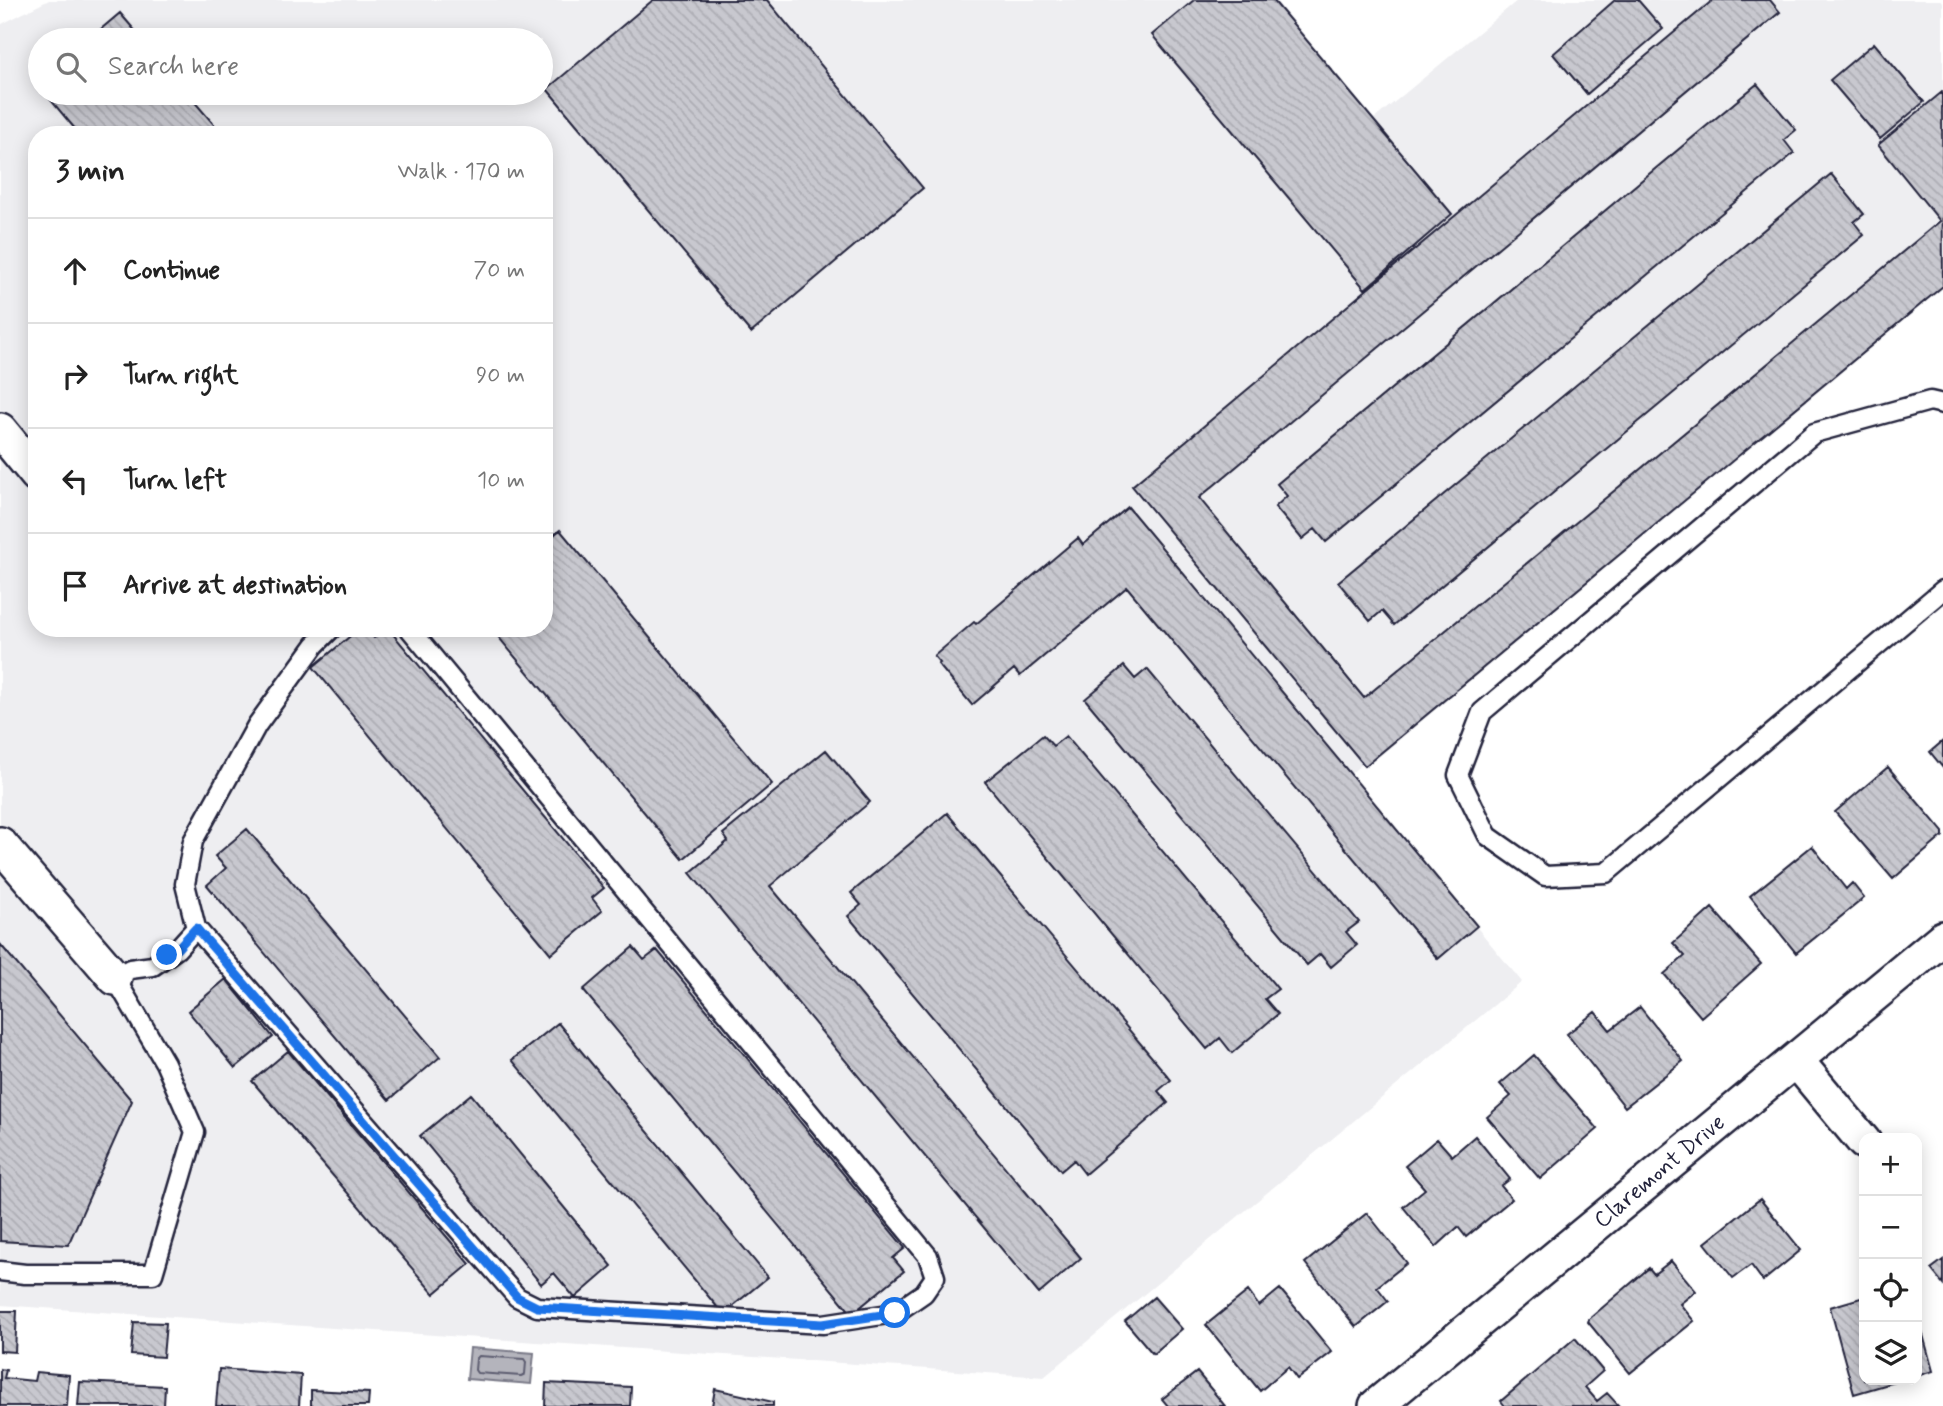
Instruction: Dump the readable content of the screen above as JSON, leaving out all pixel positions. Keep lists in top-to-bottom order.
{
  "streets": {
    "street": ["Claremont Drive"]
  },
  "page": {
    "search": "Search here",
    "heading": ["3 min", "Walk · 170 m"],
    "list": [
      ["Continue", "70 m"],
      ["Turn right", "90 m"],
      ["Turn left", "10 m"],
      "Arrive at destination"
    ],
    "map_buttons": ["+", "−"]
  }
}
